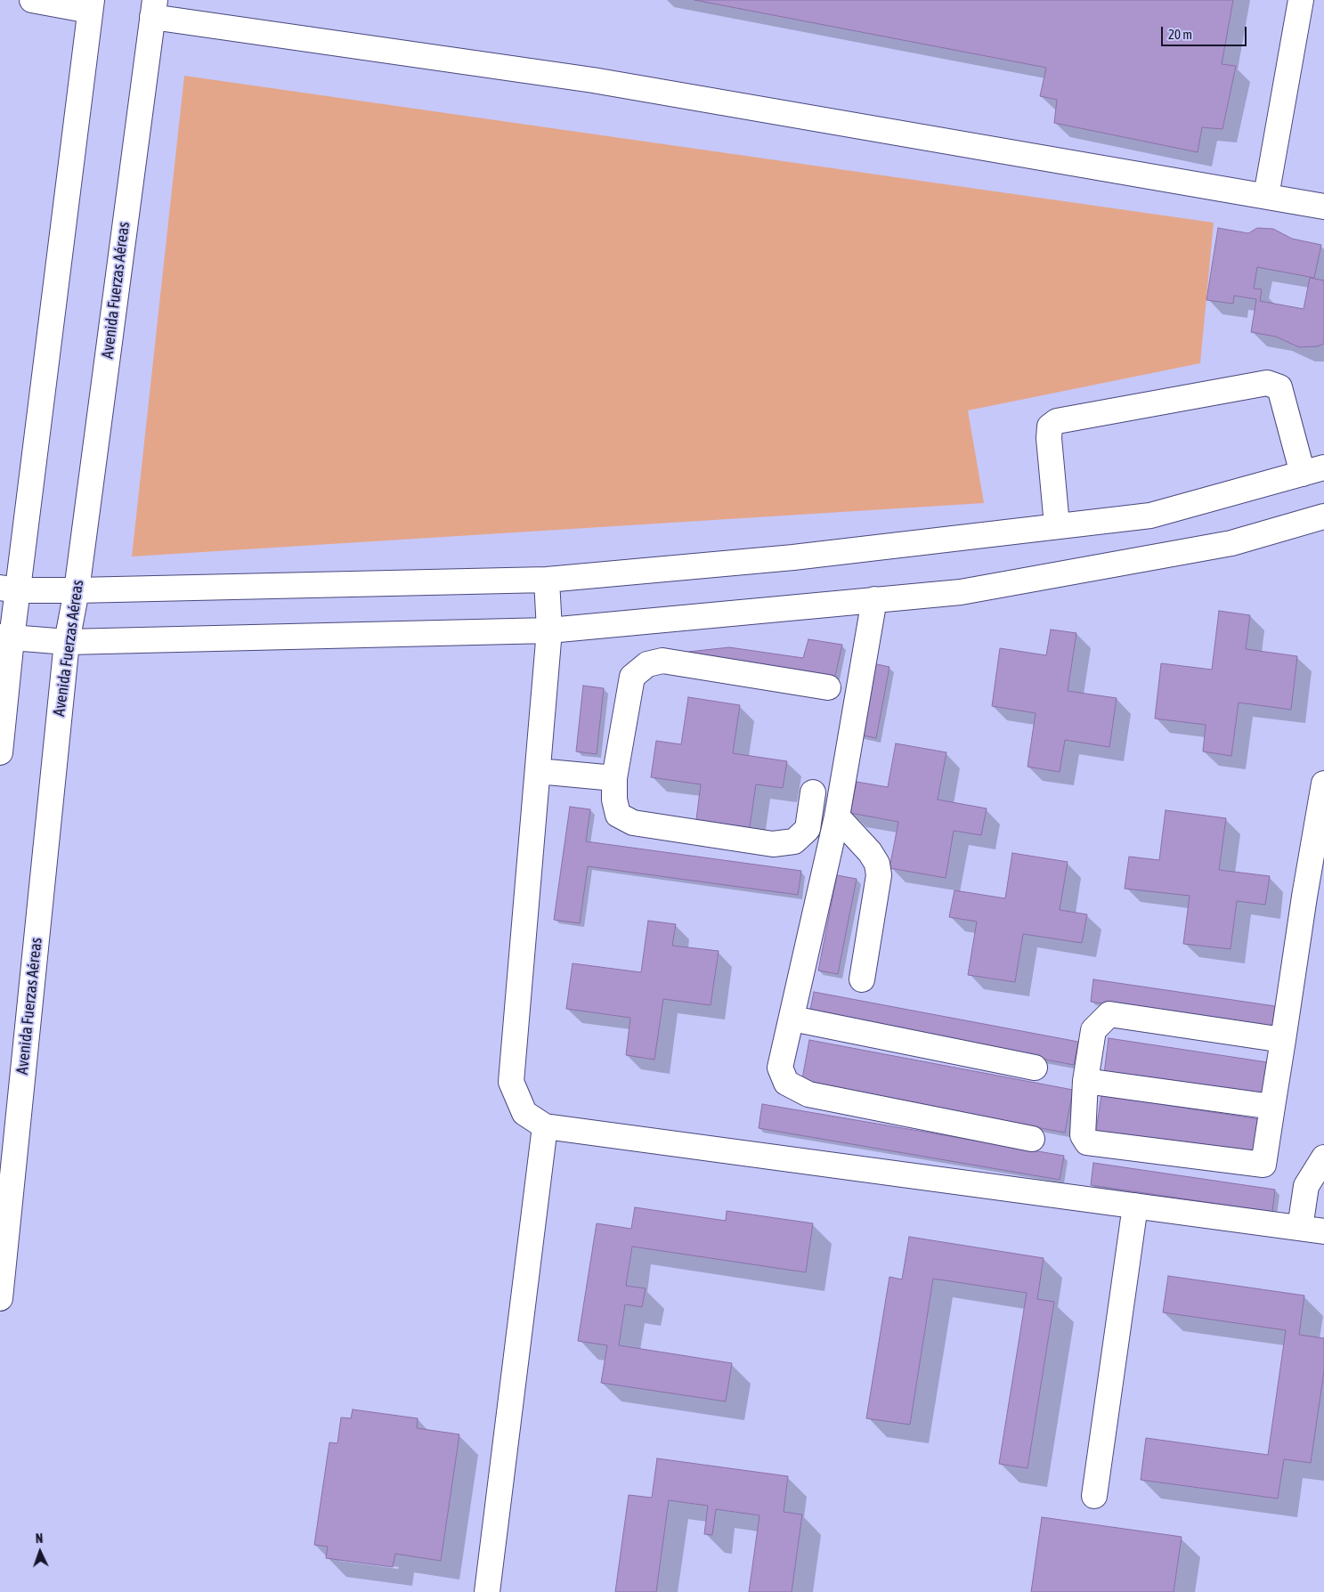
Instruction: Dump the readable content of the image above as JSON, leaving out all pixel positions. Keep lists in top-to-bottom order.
{
  "streets": {
    "street": ["Avenida Fuerzas Aéreas"]
  },
  "scale_bar": "20 m",
  "north": "top"
}
